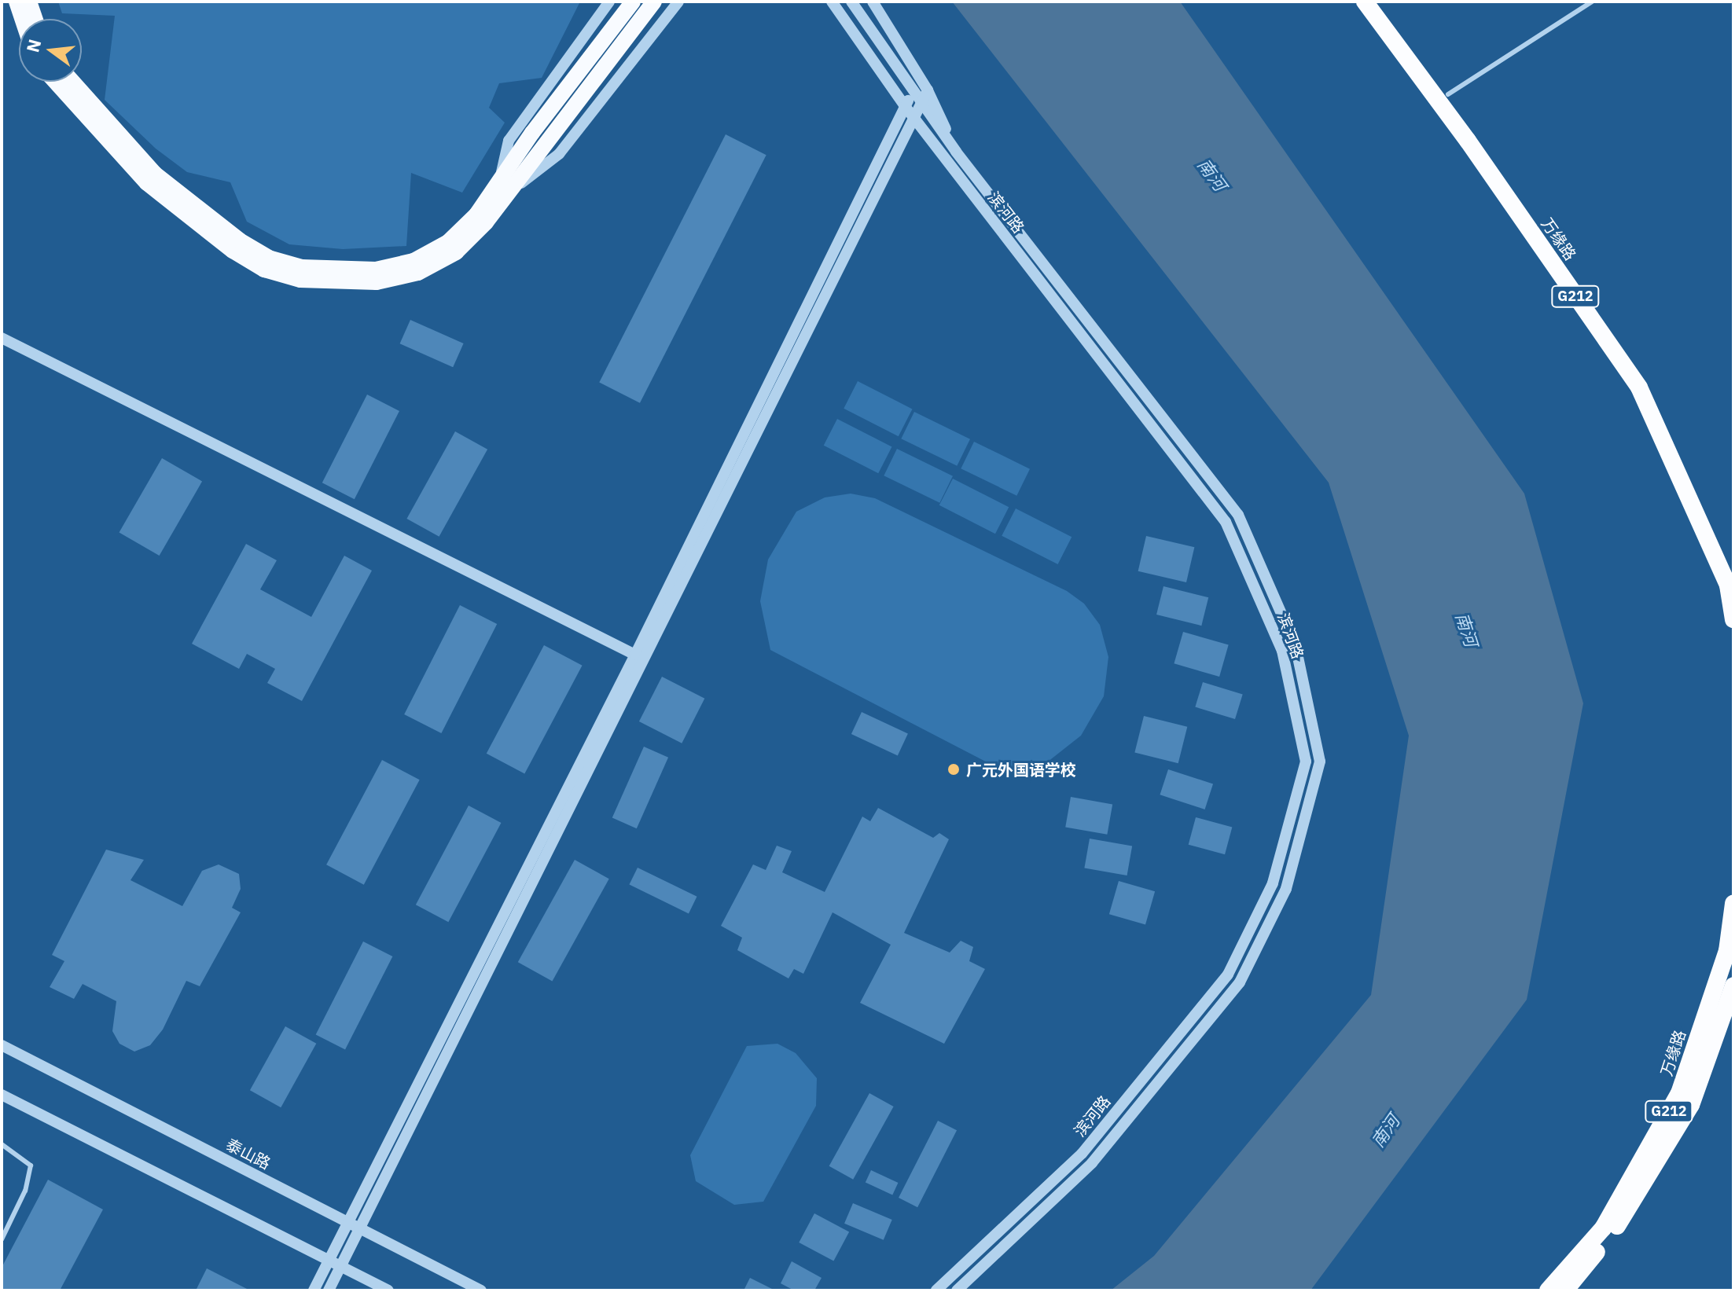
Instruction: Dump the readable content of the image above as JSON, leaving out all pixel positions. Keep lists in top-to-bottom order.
{
  "streets": {
    "highway": ["万缘路", "G212"],
    "street": ["滨河路", "泰山路"]
  },
  "water": ["南河"],
  "places": ["广元外国语学校"],
  "north": "left"
}
